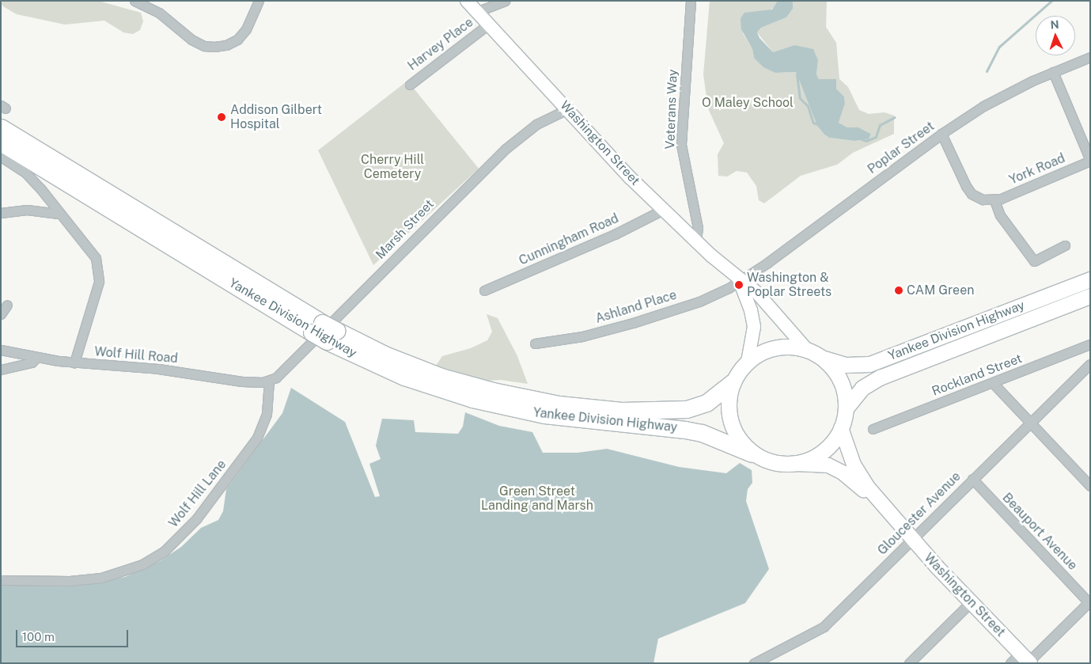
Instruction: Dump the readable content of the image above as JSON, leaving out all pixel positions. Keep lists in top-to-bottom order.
{
  "streets": {
    "highway": ["Yankee Division Highway"],
    "main road": ["Washington Street"],
    "street": [
      "Harvey Place",
      "Veterans Way",
      "Poplar Street",
      "York Road",
      "Marsh Street",
      "Cunningham Road",
      "Ashland Place",
      "Wolf Hill Road",
      "Rockland Street",
      "Wolf Hill Lane",
      "Gloucester Avenue",
      "Beauport Avenue"
    ]
  },
  "crossings": [
    ["Harvey Place", "Washington Street"],
    ["Veterans Way", "Washington Street"],
    ["Washington Street", "Poplar Street"],
    ["Washington Street", "Marsh Street"],
    ["Washington Street", "Cunningham Road"],
    ["Washington Street", "Ashland Place"],
    ["Washington Street", "Yankee Division Highway"],
    ["Washington Street", "Gloucester Avenue"],
    ["Poplar Street", "Ashland Place"],
    ["Marsh Street", "Wolf Hill Road"],
    ["Marsh Street", "Wolf Hill Lane"],
    ["Wolf Hill Road", "Wolf Hill Lane"],
    ["Gloucester Avenue", "Beauport Avenue"]
  ],
  "parks": ["O Maley School", "Cherry Hill Cemetery", "Green Street Landing and Marsh"],
  "places": ["Addison Gilbert Hospital", "Washington & Poplar Streets", "CAM Green"],
  "scale_bar": "100 m",
  "north": "top"
}
